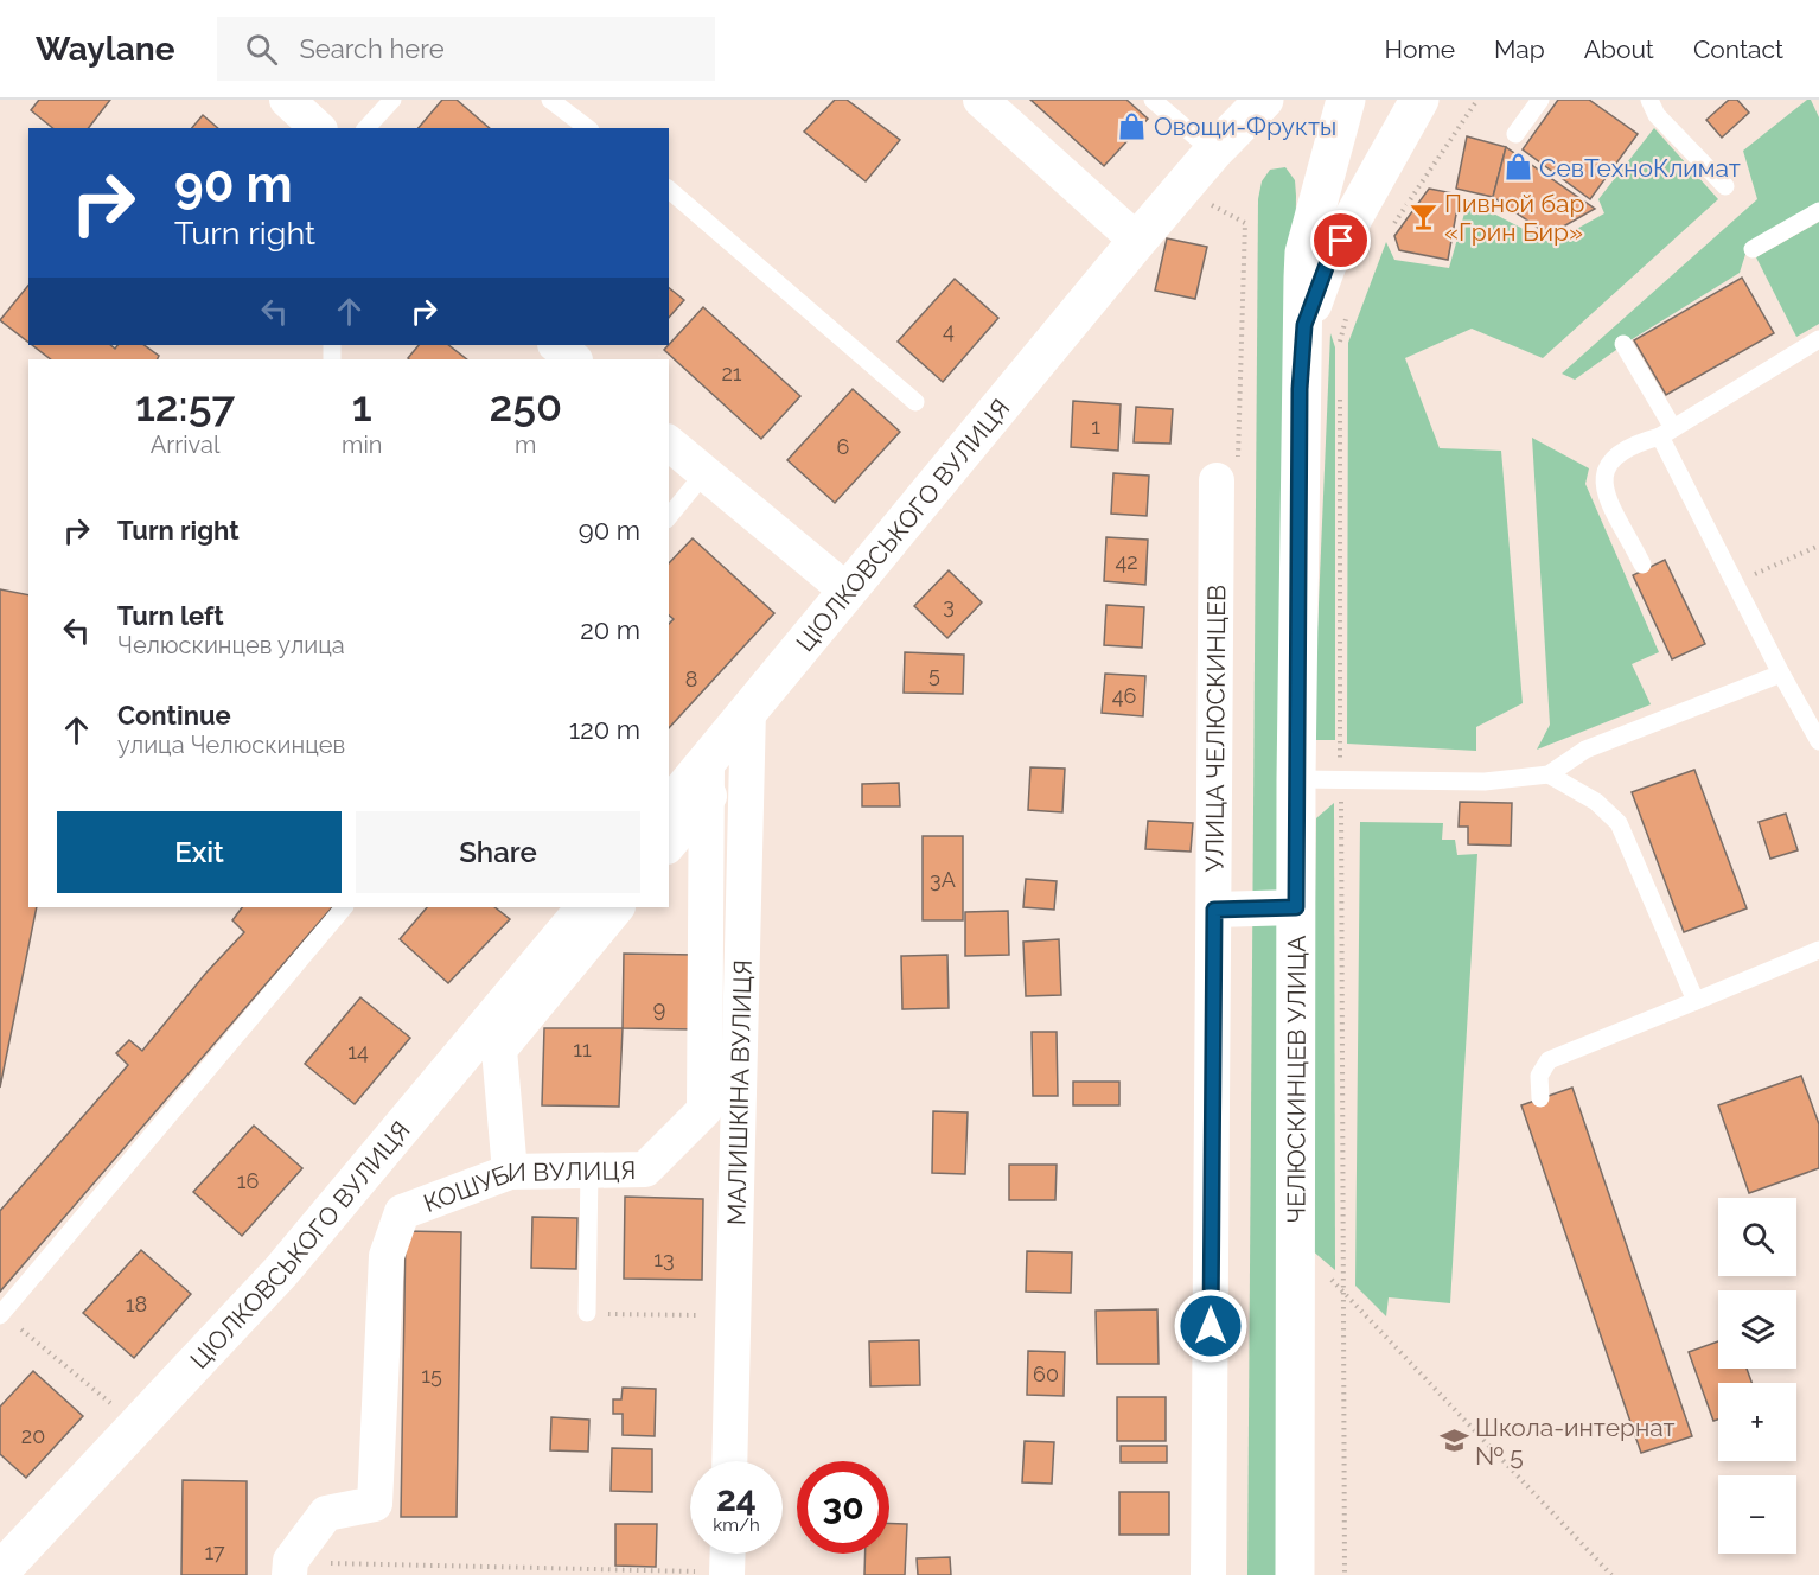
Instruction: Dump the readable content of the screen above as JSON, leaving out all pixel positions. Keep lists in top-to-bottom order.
{
  "streets": {
    "main road": ["ЦІОЛКОВСЬКОГО ВУЛИЦЯ", "ЧЕЛЮСКИНЦЕВ УЛИЦА"],
    "street": ["УЛИЦА ЧЕЛЮСКИНЦЕВ", "МАЛИШКІНА ВУЛИЦЯ", "КОШУБИ ВУЛИЦЯ"]
  },
  "crossings": [
    ["ЦІОЛКОВСЬКОГО ВУЛИЦЯ", "МАЛИШКІНА ВУЛИЦЯ"],
    ["ЦІОЛКОВСЬКОГО ВУЛИЦЯ", "КОШУБИ ВУЛИЦЯ"]
  ],
  "places": {
    "shop": ["Овощи-Фрукты", "СевТехноКлимат"],
    "bar": ["Пивной бар «Грин Бир»"],
    "school or university": ["Школа-интернат № 5"]
  },
  "house_numbers": [
    "4",
    "21",
    "1",
    "6",
    "42",
    "3",
    "5",
    "8",
    "46",
    "3А",
    "9",
    "11",
    "14",
    "16",
    "13",
    "18",
    "60",
    "15",
    "20",
    "17"
  ],
  "page": {
    "header": "Waylane",
    "search": "Search here",
    "nav": [
      "Home",
      "Map",
      "About",
      "Contact"
    ],
    "turn": ["90 m", "Turn right"],
    "eta": [
      "12:57",
      "Arrival",
      "1",
      "min",
      "250",
      "m"
    ],
    "list": [
      {
        "name": "Turn right",
        "value": "90 m"
      },
      {
        "name": "Turn left",
        "note": "Челюскинцев улица",
        "value": "20 m"
      },
      {
        "name": "Continue",
        "note": "улица Челюскинцев",
        "value": "120 m"
      }
    ],
    "buttons": ["Exit", "Share"],
    "map_buttons": ["+", "−"],
    "speed": "24 km/h",
    "limit": "30"
  }
}
